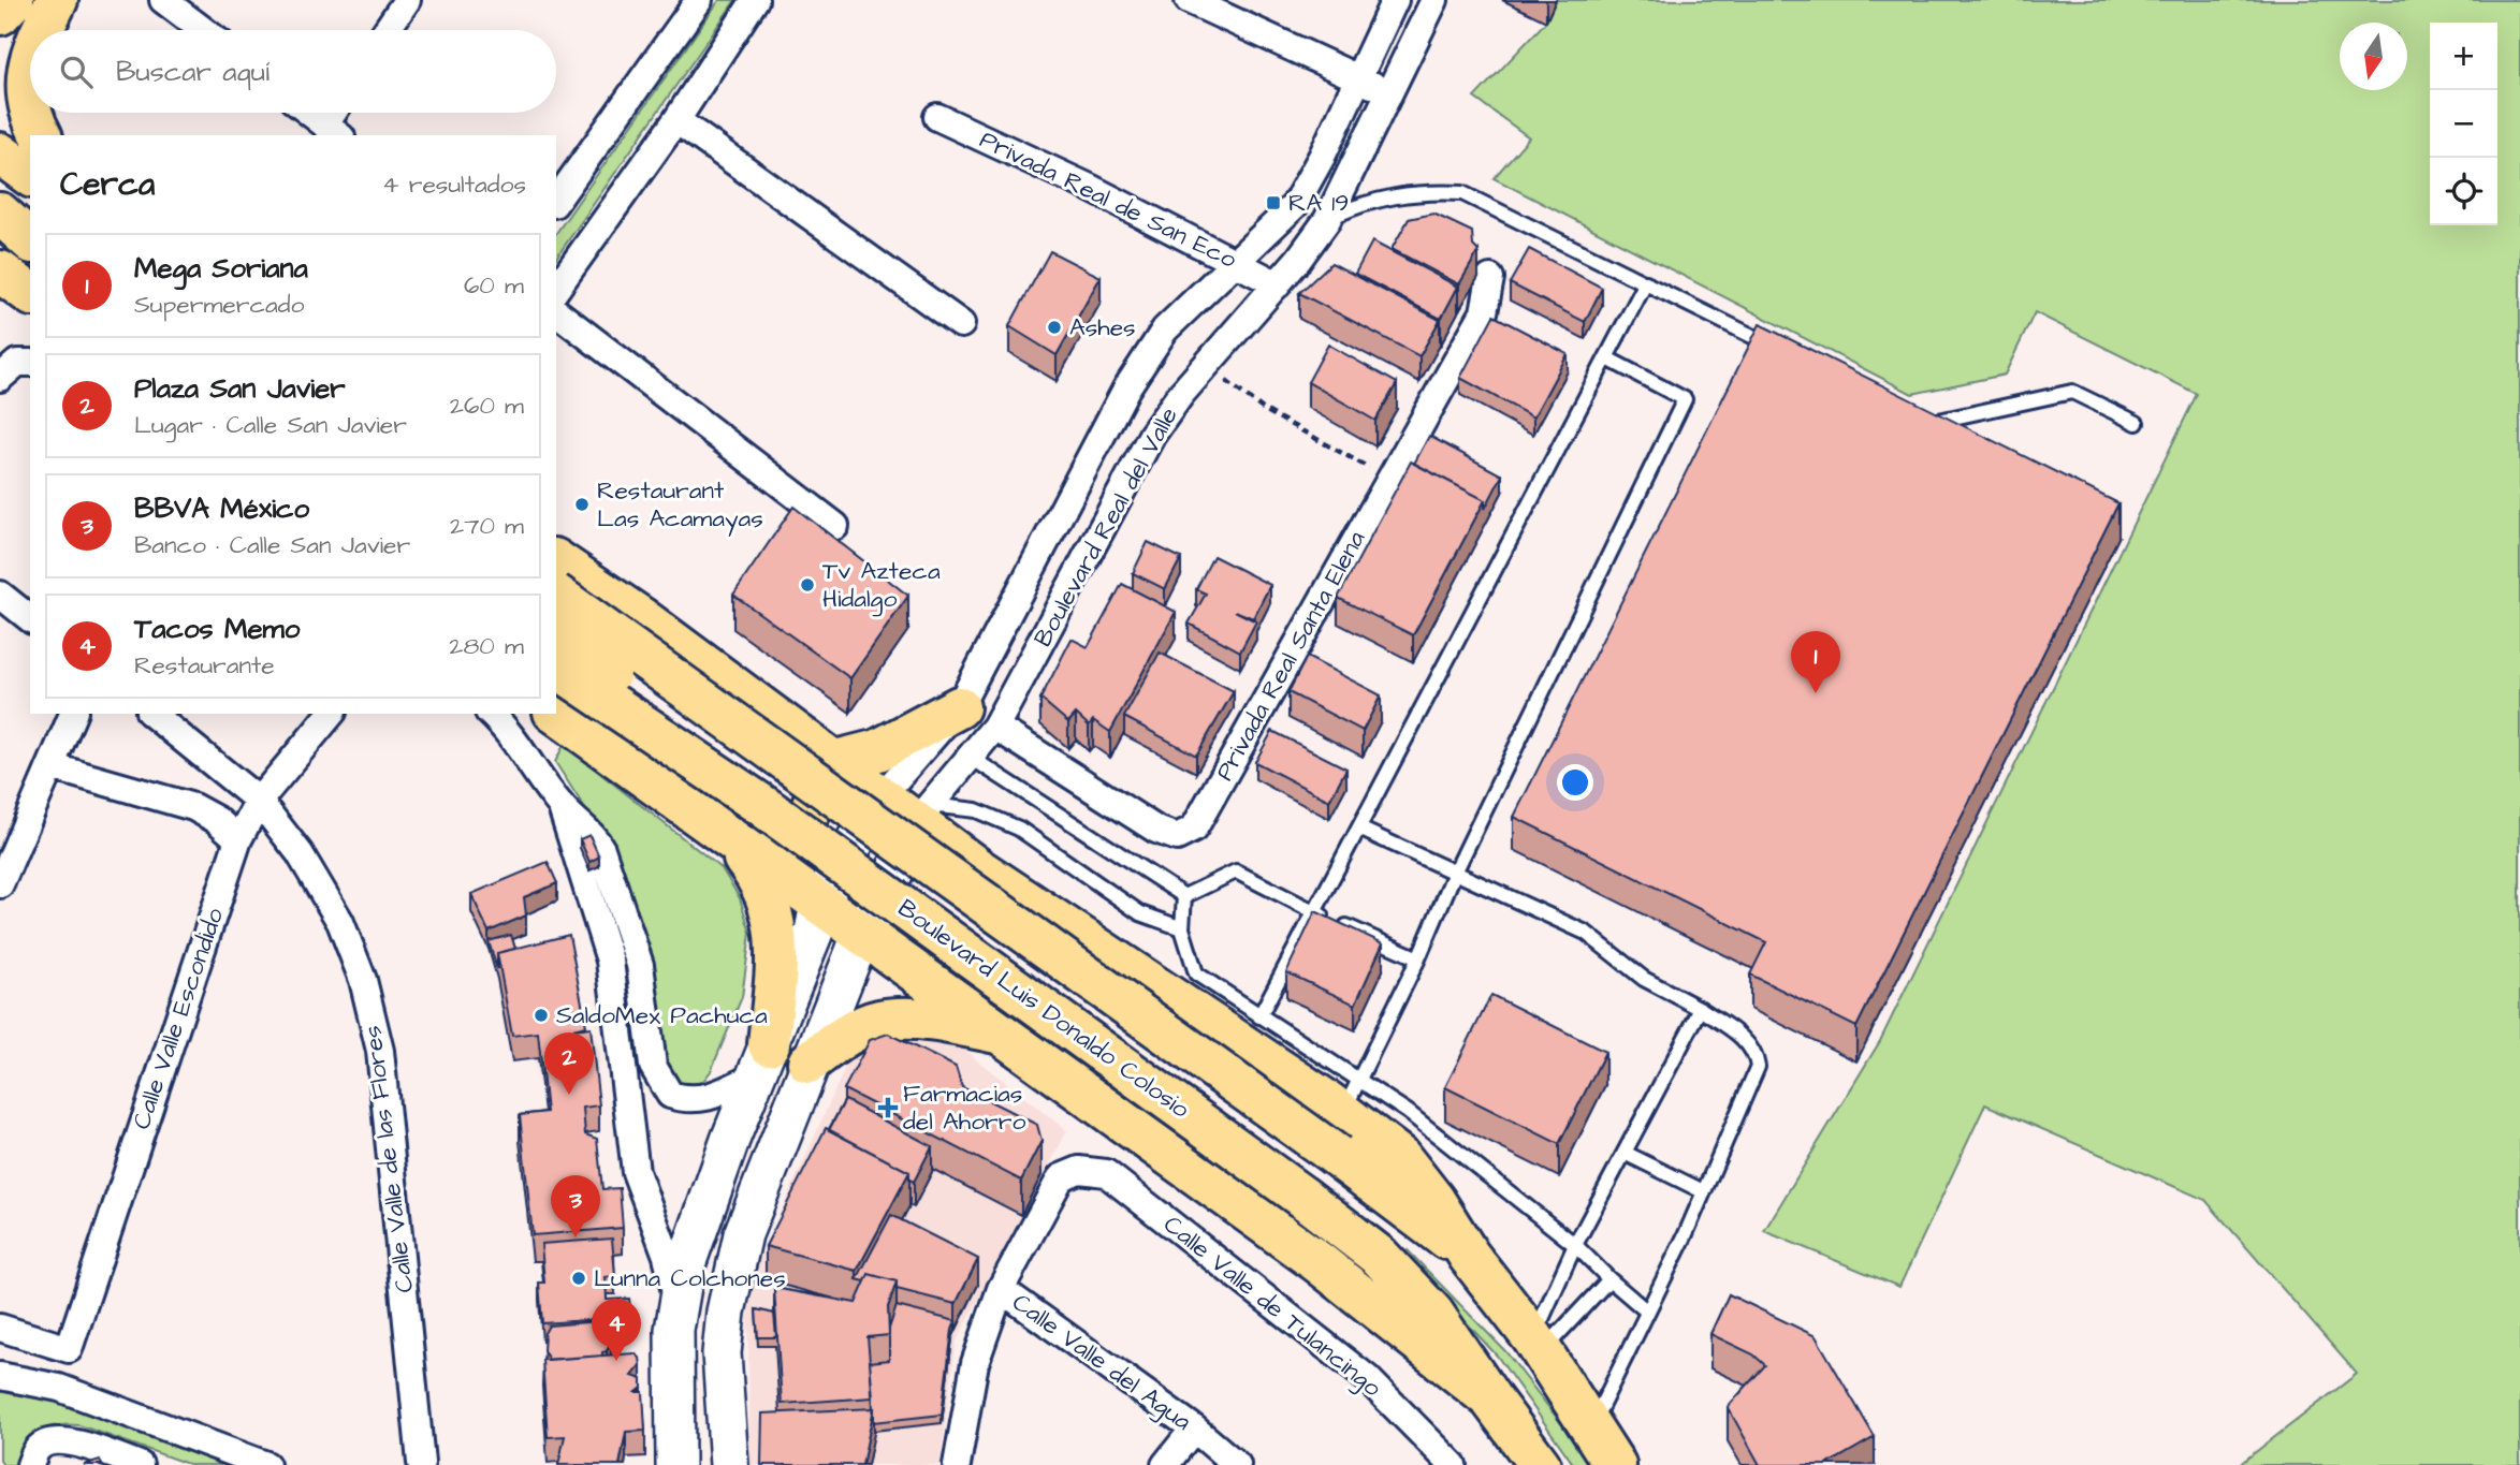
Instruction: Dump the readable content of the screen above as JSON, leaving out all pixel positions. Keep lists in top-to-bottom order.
{
  "streets": {
    "main road": ["Boulevard Luis Donaldo Colosio"],
    "street": [
      "Privada Real de San Eco",
      "Boulevard Real del Valle",
      "Privada Real Santa Elena",
      "Calle Valle Escondido",
      "Calle Valle de las Flores",
      "Calle Valle de Tulancingo",
      "Calle Valle del Agua"
    ]
  },
  "crossings": [
    ["Privada Real de San Eco", "Boulevard Real del Valle"],
    ["Boulevard Real del Valle", "Privada Real Santa Elena"],
    ["Boulevard Real del Valle", "Boulevard Luis Donaldo Colosio"],
    ["Calle Valle Escondido", "Calle Valle de las Flores"],
    ["Calle Valle de Tulancingo", "Calle Valle del Agua"]
  ],
  "places": {
    "transit": ["RA 19"],
    "other": [
      "Ashes",
      "Restaurant Las Acamayas",
      "Tv Azteca Hidalgo",
      "SaldoMex Pachuca",
      "Lunna Colchones"
    ],
    "health": ["Farmacias del Ahorro"]
  },
  "north": "bottom",
  "page": {
    "map_buttons": ["+", "−"],
    "search": "Buscar aquí",
    "heading": ["Cerca", "4 resultados"],
    "list": [
      {
        "mark": "1",
        "name": "Mega Soriana",
        "note": "Supermercado",
        "value": "60 m"
      },
      {
        "mark": "2",
        "name": "Plaza San Javier",
        "note": "Lugar · Calle San Javier",
        "value": "260 m"
      },
      {
        "mark": "3",
        "name": "BBVA México",
        "note": "Banco · Calle San Javier",
        "value": "270 m"
      },
      {
        "mark": "4",
        "name": "Tacos Memo",
        "note": "Restaurante",
        "value": "280 m"
      }
    ],
    "pins": [
      "1",
      "2",
      "3",
      "4"
    ]
  }
}
